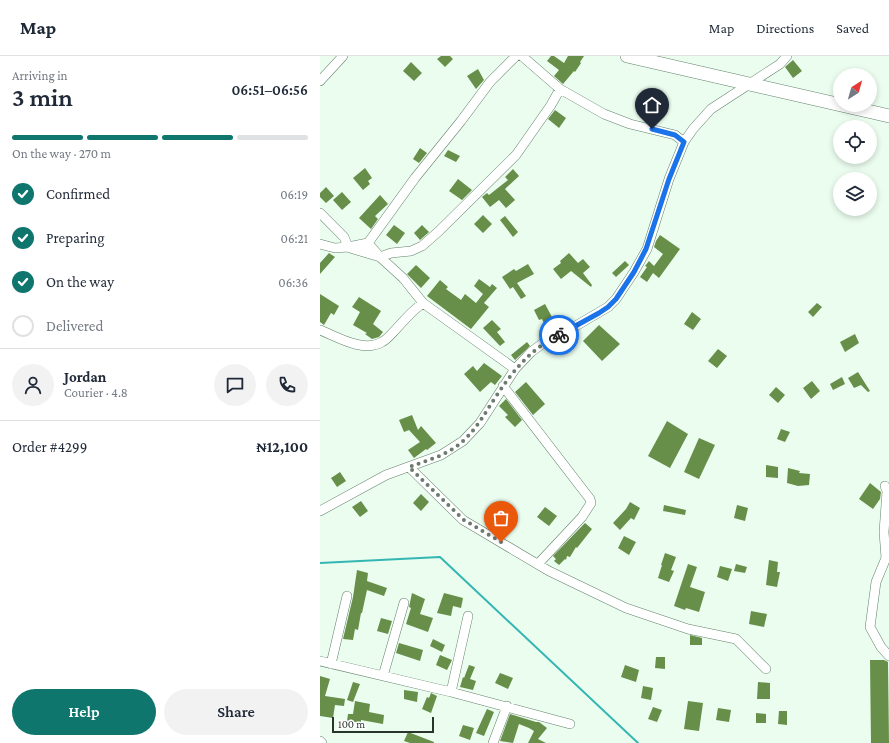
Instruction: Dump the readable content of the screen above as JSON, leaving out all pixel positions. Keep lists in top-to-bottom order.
{
  "scale_bar": "100 m",
  "north": "top right",
  "page": {
    "header": "Map",
    "nav": ["Map", "Directions", "Saved"],
    "heading": ["3 min", "Arriving in", "06:51–06:56"],
    "panel": [
      "Jordan",
      "Courier · 4.8",
      "Order #4299",
      "₦12,100"
    ],
    "bar": "On the way · 270 m",
    "list": [
      ["Confirmed", "06:19"],
      ["Preparing", "06:21"],
      ["On the way", "06:36"],
      "Delivered"
    ],
    "buttons": ["Help", "Share"],
    "scale": "100 m"
  }
}
